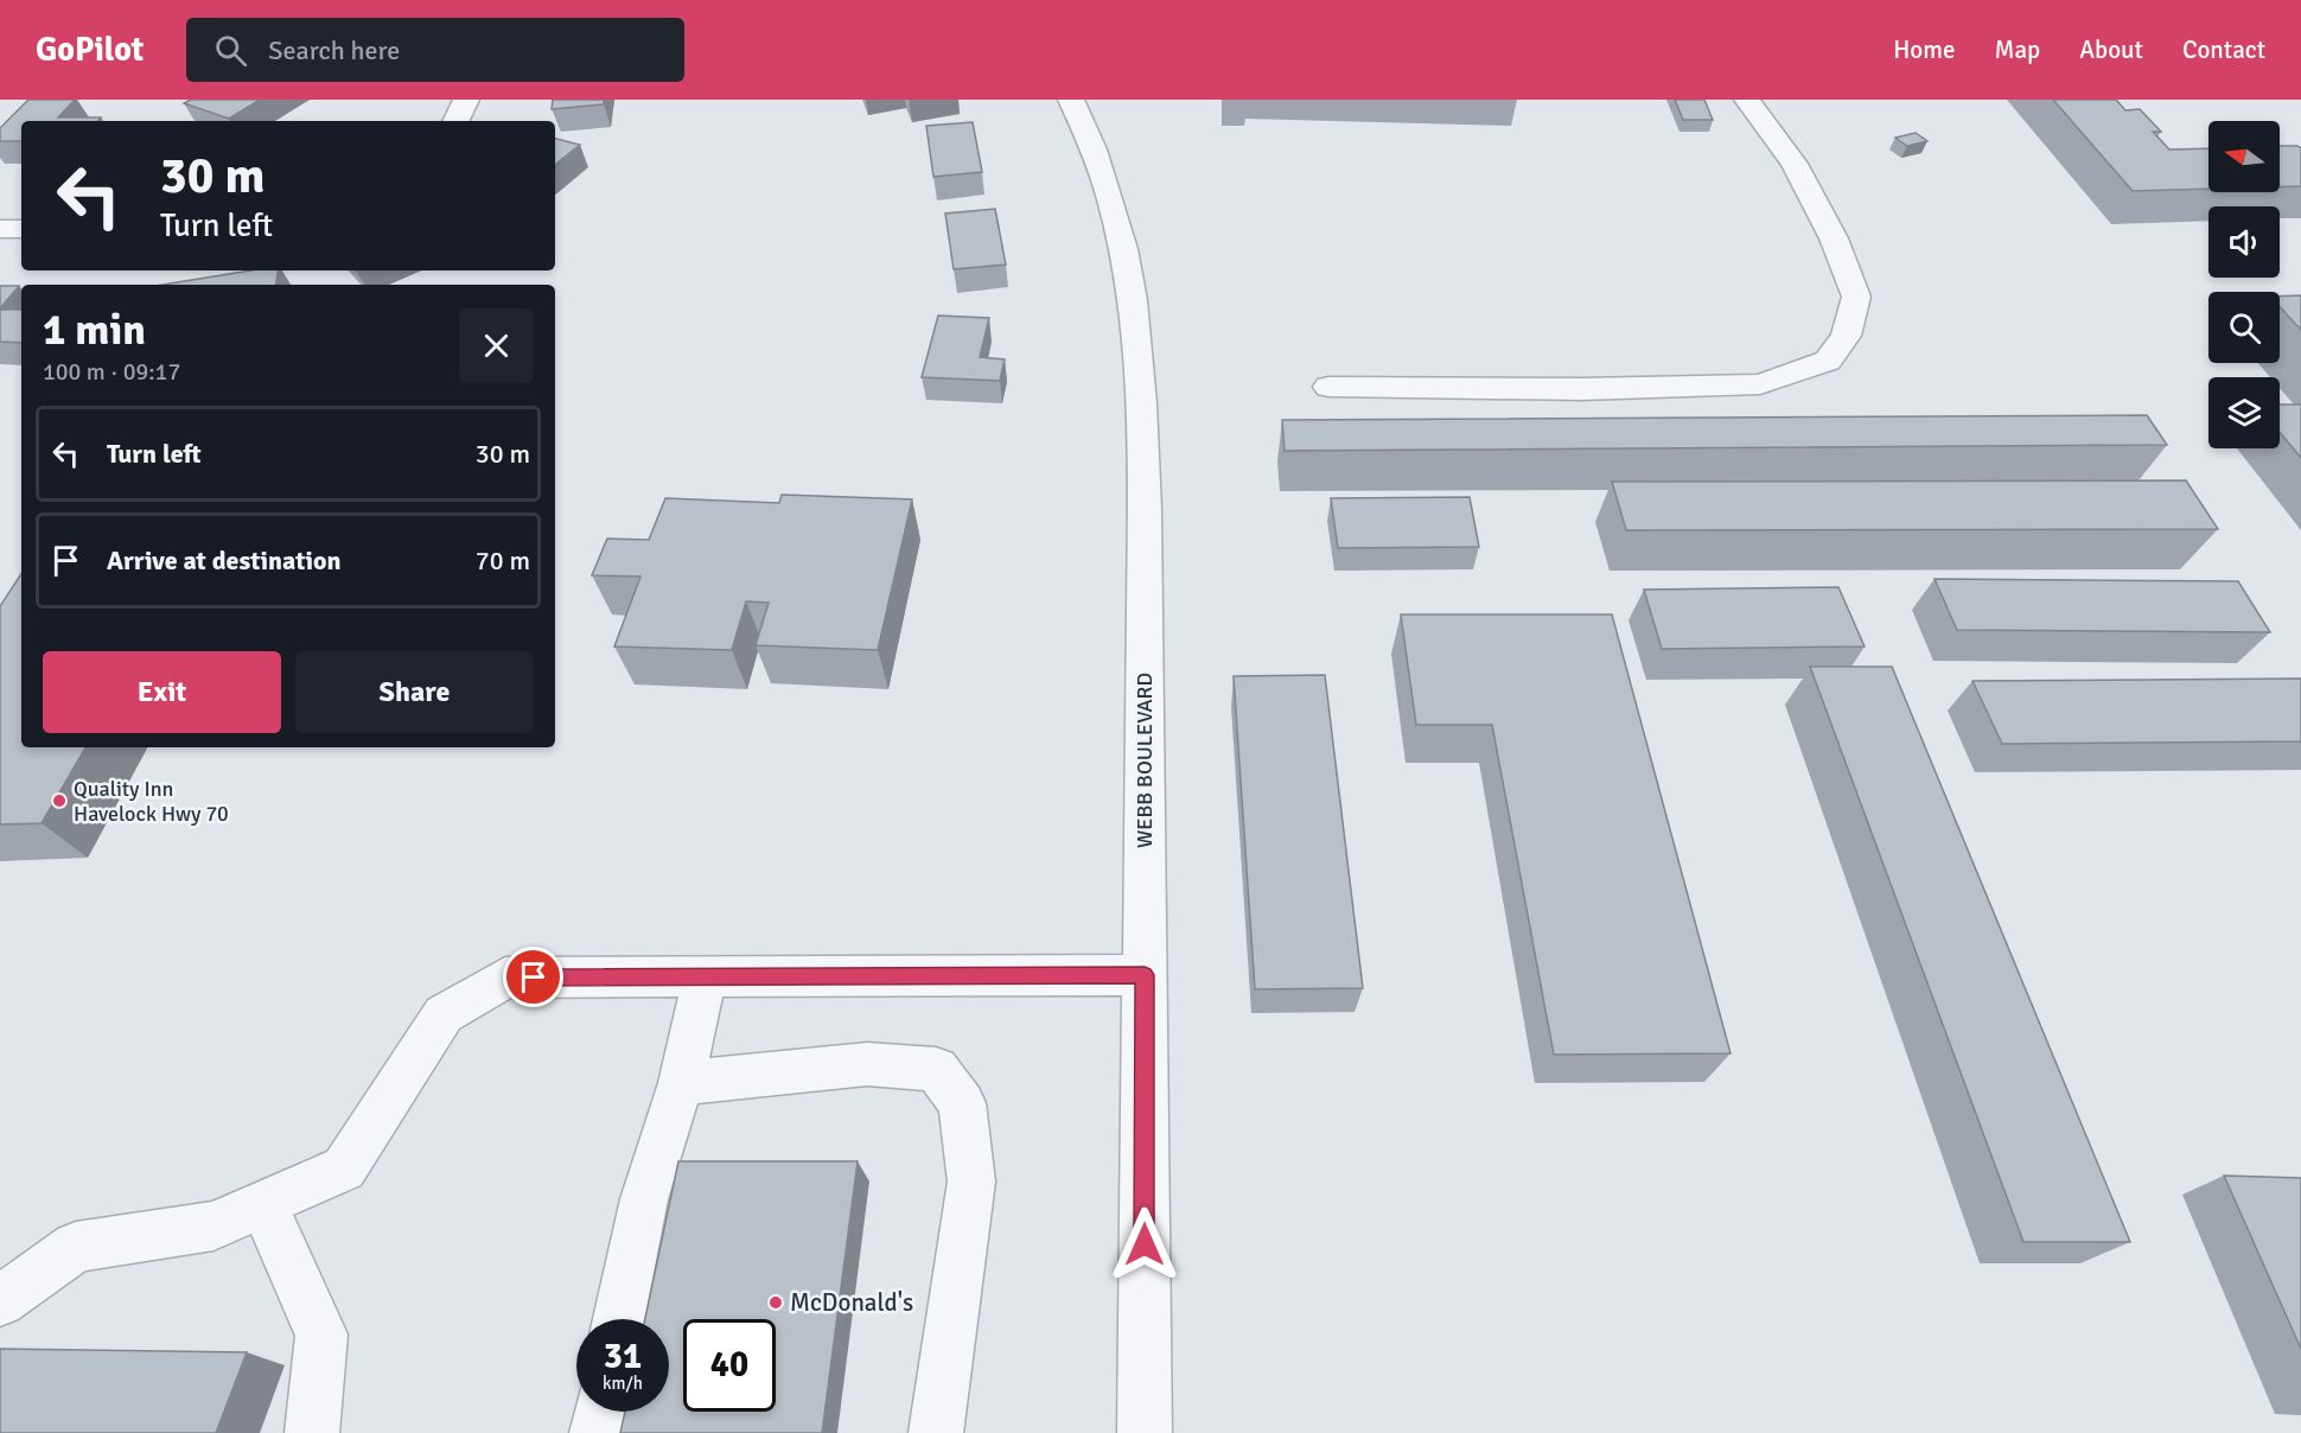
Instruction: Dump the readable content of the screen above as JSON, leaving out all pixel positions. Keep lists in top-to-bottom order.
{
  "streets": {
    "street": ["WEBB BOULEVARD"]
  },
  "places": ["Quality Inn Havelock Hwy 70", "McDonald's"],
  "north": "left",
  "page": {
    "header": "GoPilot",
    "search": "Search here",
    "nav": [
      "Home",
      "Map",
      "About",
      "Contact"
    ],
    "turn": ["30 m", "Turn left"],
    "heading": ["1 min", "100 m · 09:17"],
    "list": [
      {
        "name": "Turn left",
        "value": "30 m"
      },
      {
        "name": "Arrive at destination",
        "value": "70 m"
      }
    ],
    "buttons": ["Exit", "Share"],
    "speed": "31 km/h",
    "limit": "40"
  }
}
